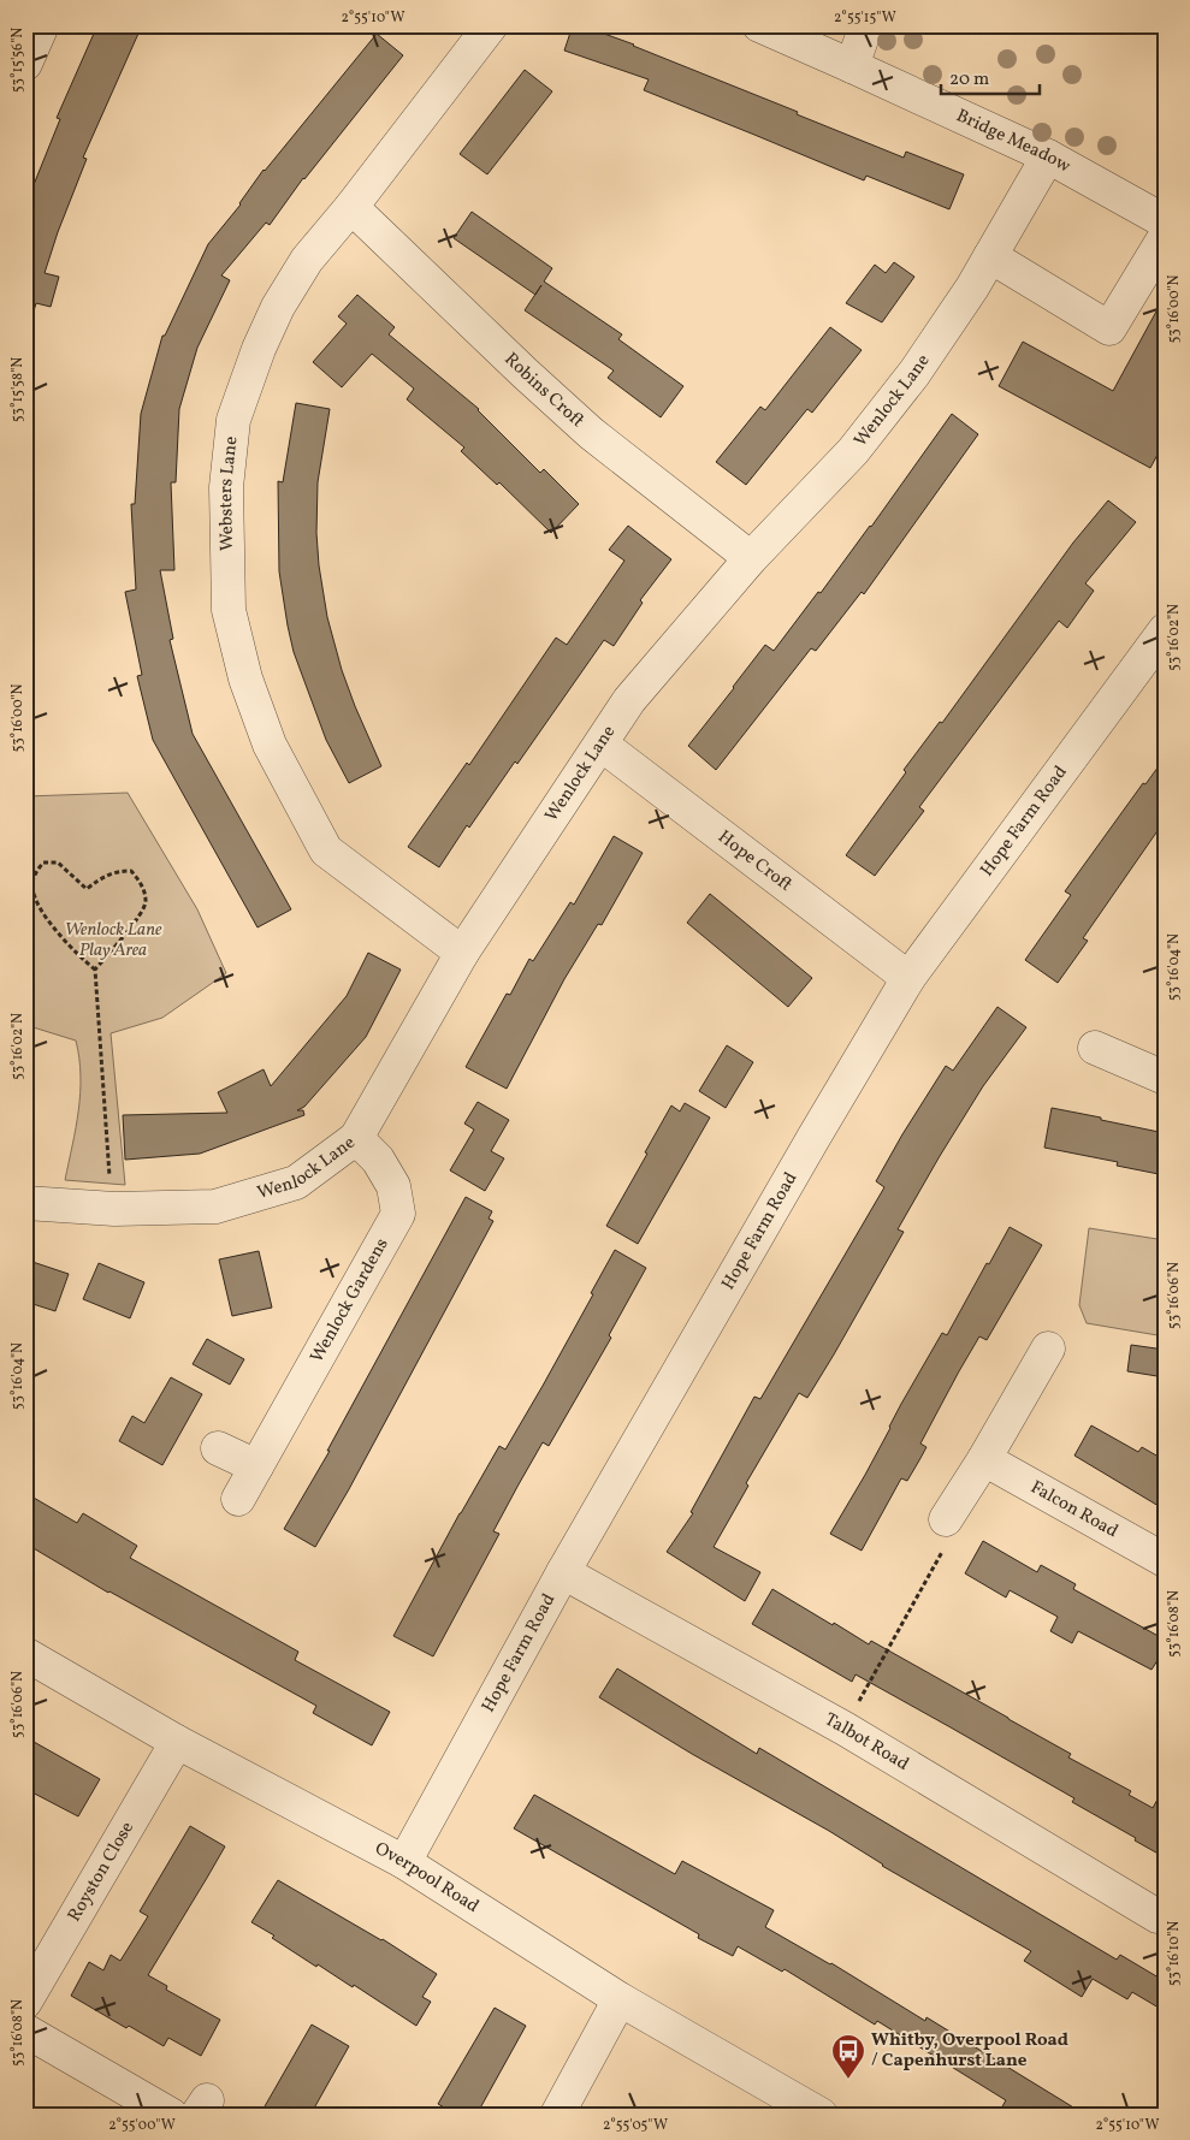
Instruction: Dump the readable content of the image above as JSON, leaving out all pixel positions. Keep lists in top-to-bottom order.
{
  "streets": {
    "street": [
      "Bridge Meadow",
      "Robins Croft",
      "Wenlock Lane",
      "Websters Lane",
      "Hope Farm Road",
      "Hope Croft",
      "Wenlock Gardens",
      "Falcon Road",
      "Talbot Road",
      "Royston Close",
      "Overpool Road"
    ]
  },
  "crossings": [
    ["Bridge Meadow", "Wenlock Lane"],
    ["Robins Croft", "Wenlock Lane"],
    ["Robins Croft", "Websters Lane"],
    ["Wenlock Lane", "Websters Lane"],
    ["Wenlock Lane", "Hope Croft"],
    ["Wenlock Lane", "Wenlock Gardens"],
    ["Hope Farm Road", "Hope Croft"],
    ["Hope Farm Road", "Talbot Road"],
    ["Hope Farm Road", "Overpool Road"],
    ["Royston Close", "Overpool Road"]
  ],
  "parks": ["Wenlock Lane Play Area"],
  "places": {
    "bus stop": ["Whitby, Overpool Road / Capenhurst Lane"]
  },
  "scale_bar": "20 m",
  "coordinates": [
    "2°55'10\"W",
    "2°55'15\"W",
    "53°15'56\"N",
    "53°16'00\"N",
    "53°15'58\"N",
    "53°16'02\"N",
    "53°16'04\"N",
    "53°16'06\"N",
    "53°16'08\"N",
    "53°16'10\"N",
    "2°55'00\"W",
    "2°55'05\"W"
  ]
}
